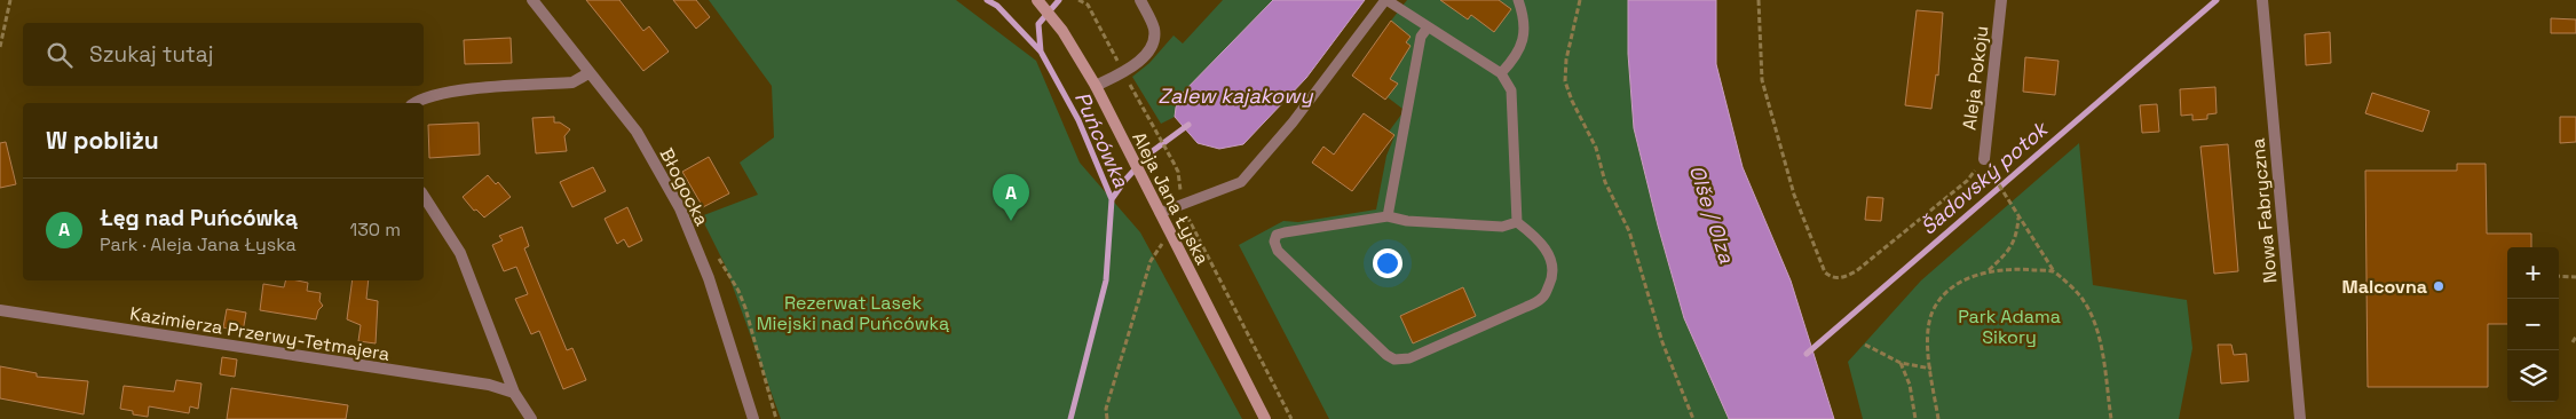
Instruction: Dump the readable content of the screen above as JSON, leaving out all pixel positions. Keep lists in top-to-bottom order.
{
  "streets": {
    "street": [
      "Aleja Pokoju",
      "Błogocka",
      "Aleja Jana Łyska",
      "Nowa Fabryczna",
      "Kazimierza Przerwy-Tetmajera"
    ]
  },
  "water": [
    "Zalew kajakowy",
    "Puńcówka",
    "Šadovský potok",
    "Olše / Olza"
  ],
  "parks": ["Rezerwat Lasek Miejski nad Puńcówką", "Park Adama Sikory"],
  "places": ["Malcovna"],
  "page": {
    "search": "Szukaj tutaj",
    "heading": "W pobliżu",
    "pins": "A",
    "list": [
      {
        "mark": "A",
        "name": "Łęg nad Puńcówką",
        "note": "Park · Aleja Jana Łyska",
        "value": "130 m"
      }
    ],
    "map_buttons": ["+", "−"]
  }
}
